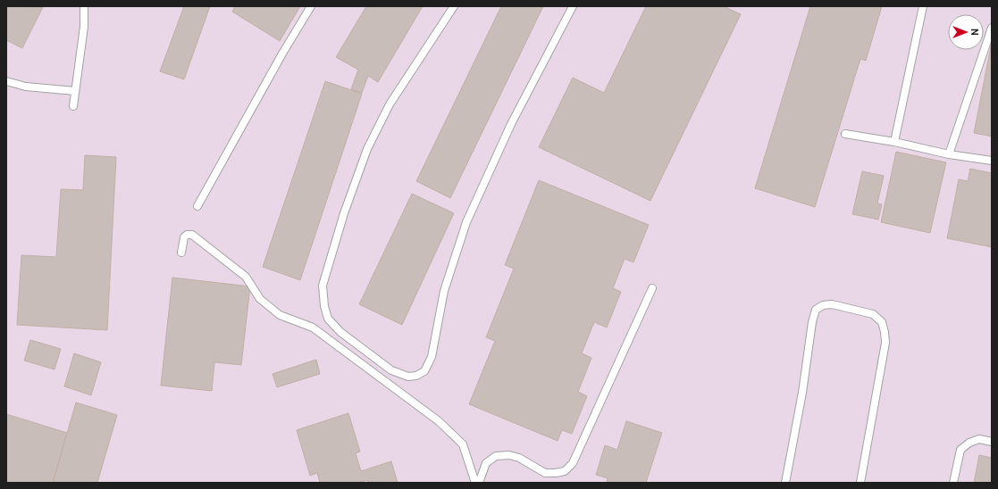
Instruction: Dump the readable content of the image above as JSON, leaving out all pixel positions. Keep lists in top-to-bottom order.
{
  "north": "right"
}
